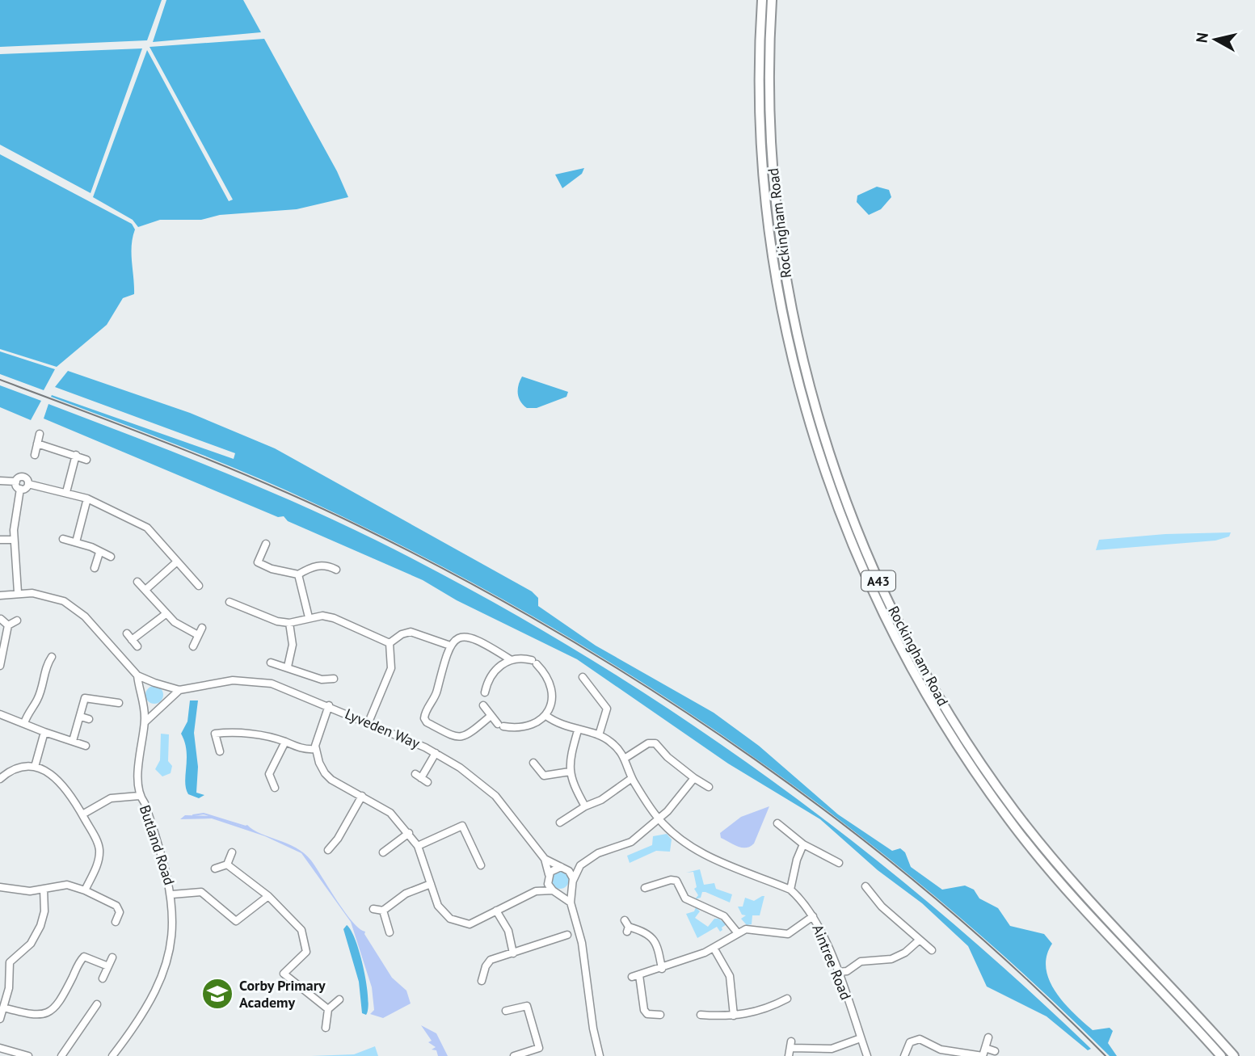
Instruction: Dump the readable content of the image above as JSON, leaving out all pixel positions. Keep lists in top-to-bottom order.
{
  "streets": {
    "highway": ["Rockingham Road", "A43"],
    "street": ["Lyveden Way", "Butland Road", "Aintree Road"]
  },
  "crossings": [
    ["Lyveden Way", "Butland Road"]
  ],
  "places": {
    "school or university": ["Corby Primary Academy"]
  },
  "north": "left"
}
